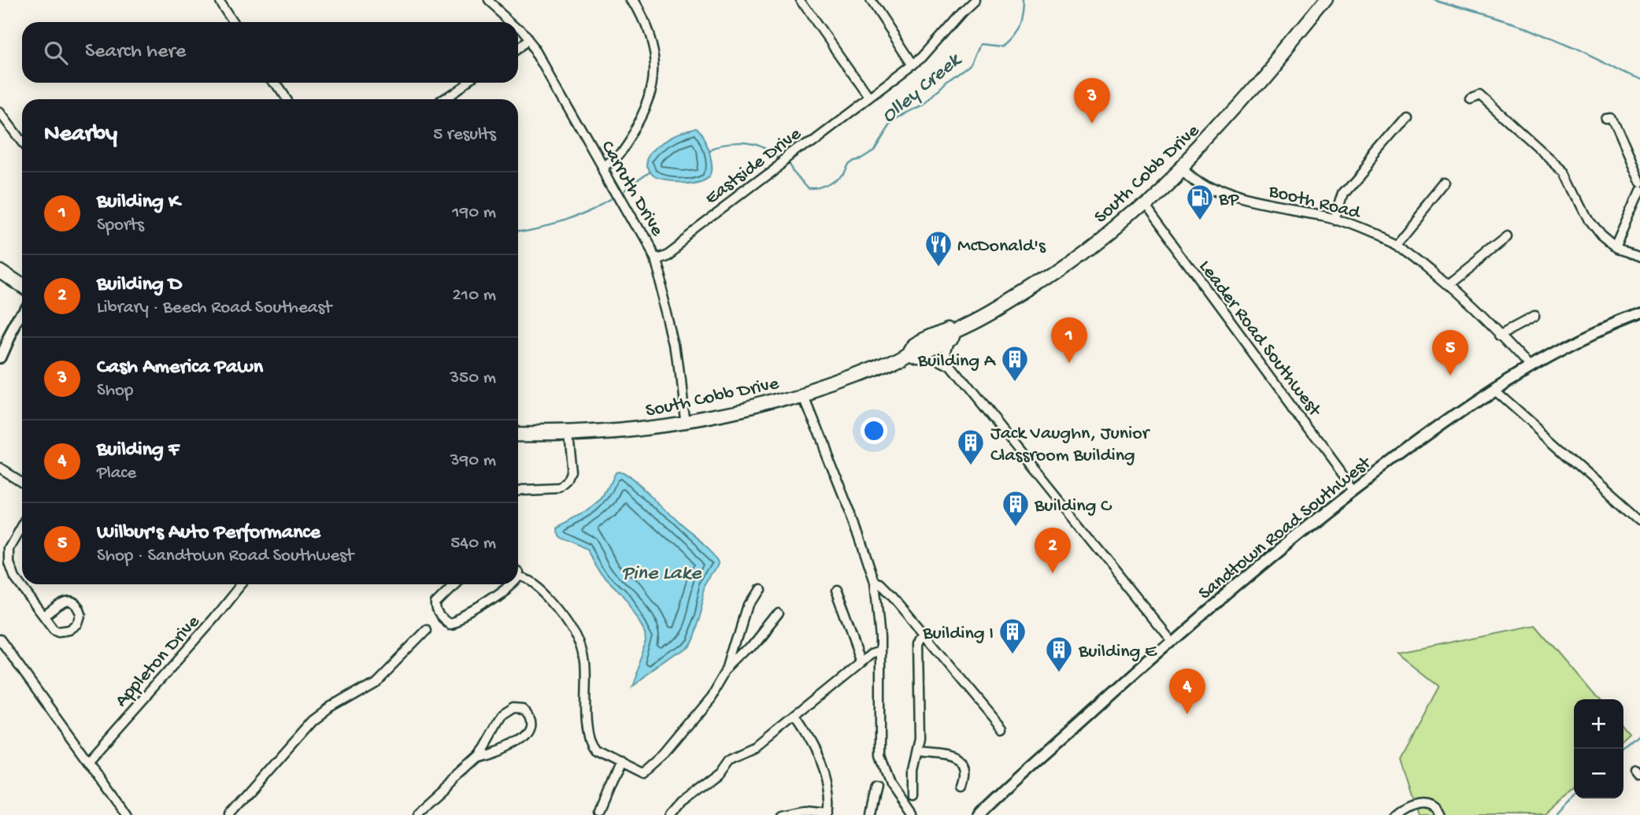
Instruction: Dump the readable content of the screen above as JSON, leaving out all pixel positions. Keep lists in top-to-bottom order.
{
  "streets": {
    "main road": ["South Cobb Drive"],
    "street": [
      "Eastside Drive",
      "Carruth Drive",
      "Booth Road",
      "Leader Road Southwest",
      "Sandtown Road Southwest",
      "Appleton Drive"
    ]
  },
  "crossings": [
    ["Eastside Drive", "Carruth Drive"],
    ["South Cobb Drive", "Carruth Drive"],
    ["South Cobb Drive", "Booth Road"],
    ["South Cobb Drive", "Leader Road Southwest"],
    ["Booth Road", "Sandtown Road Southwest"],
    ["Leader Road Southwest", "Sandtown Road Southwest"]
  ],
  "water": ["Olley Creek", "Pine Lake"],
  "places": {
    "fuel station": ["BP"],
    "restaurant": ["McDonald's"],
    "building": [
      "Building A",
      "Jack Vaughn, Junior Classroom Building",
      "Building C",
      "Building I",
      "Building E"
    ]
  },
  "page": {
    "search": "Search here",
    "pins": [
      "3",
      "1",
      "5",
      "2",
      "4"
    ],
    "heading": ["Nearby", "5 results"],
    "list": [
      {
        "mark": "1",
        "name": "Building K",
        "note": "Sports",
        "value": "190 m"
      },
      {
        "mark": "2",
        "name": "Building D",
        "note": "Library · Beech Road Southeast",
        "value": "210 m"
      },
      {
        "mark": "3",
        "name": "Cash America Pawn",
        "note": "Shop",
        "value": "350 m"
      },
      {
        "mark": "4",
        "name": "Building F",
        "note": "Place",
        "value": "390 m"
      },
      {
        "mark": "5",
        "name": "Wilbur's Auto Performance",
        "note": "Shop · Sandtown Road Southwest",
        "value": "540 m"
      }
    ],
    "map_buttons": ["+", "−"]
  }
}
